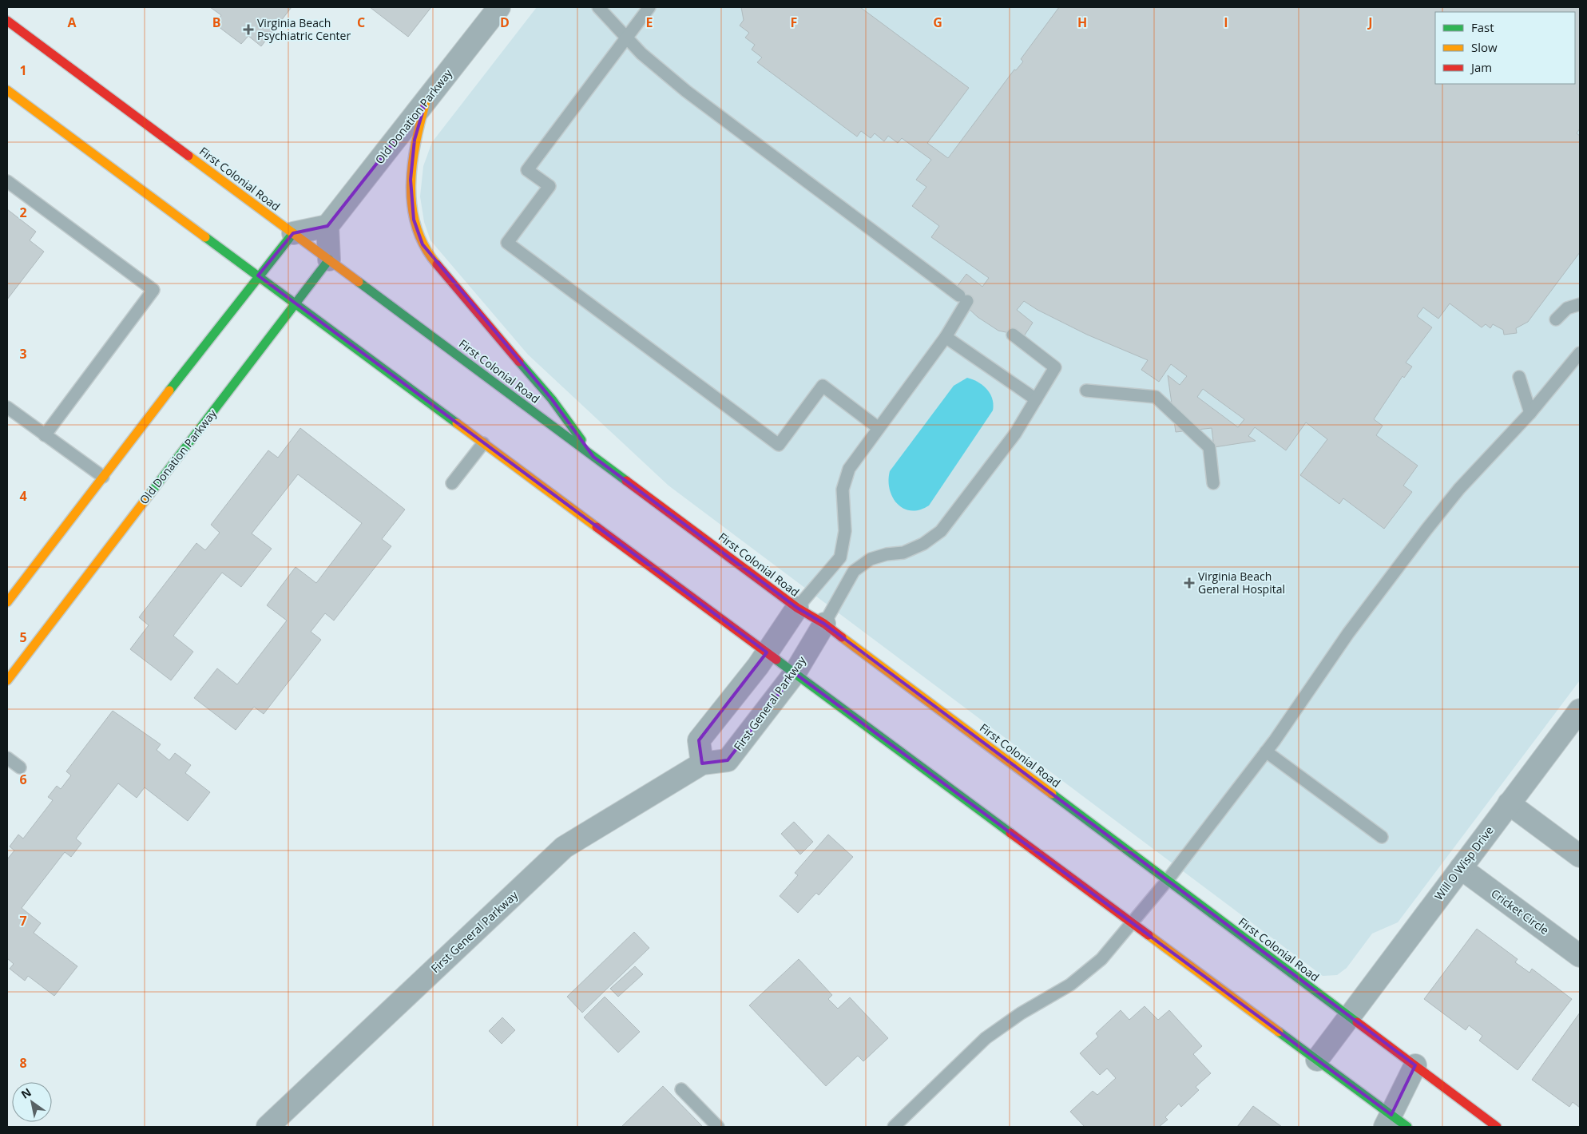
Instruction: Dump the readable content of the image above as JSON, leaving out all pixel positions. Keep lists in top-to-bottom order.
{
  "streets": {
    "main road": ["Old Donation Parkway", "First Colonial Road"],
    "street": ["First General Parkway", "Will O Wisp Drive", "Cricket Circle"]
  },
  "crossings": [
    ["Old Donation Parkway", "First Colonial Road"],
    ["First Colonial Road", "First General Parkway"],
    ["First Colonial Road", "Will O Wisp Drive"],
    ["Will O Wisp Drive", "Cricket Circle"]
  ],
  "places": {
    "health": ["Virginia Beach Psychiatric Center", "Virginia Beach General Hospital"]
  },
  "legend": ["Fast", "Slow", "Jam"],
  "north": "top left",
  "grid": {
    "columns": [
      "A",
      "B",
      "C",
      "D",
      "E",
      "F",
      "G",
      "H",
      "I",
      "J"
    ],
    "rows": [
      "1",
      "2",
      "3",
      "4",
      "5",
      "6",
      "7",
      "8"
    ]
  }
}
